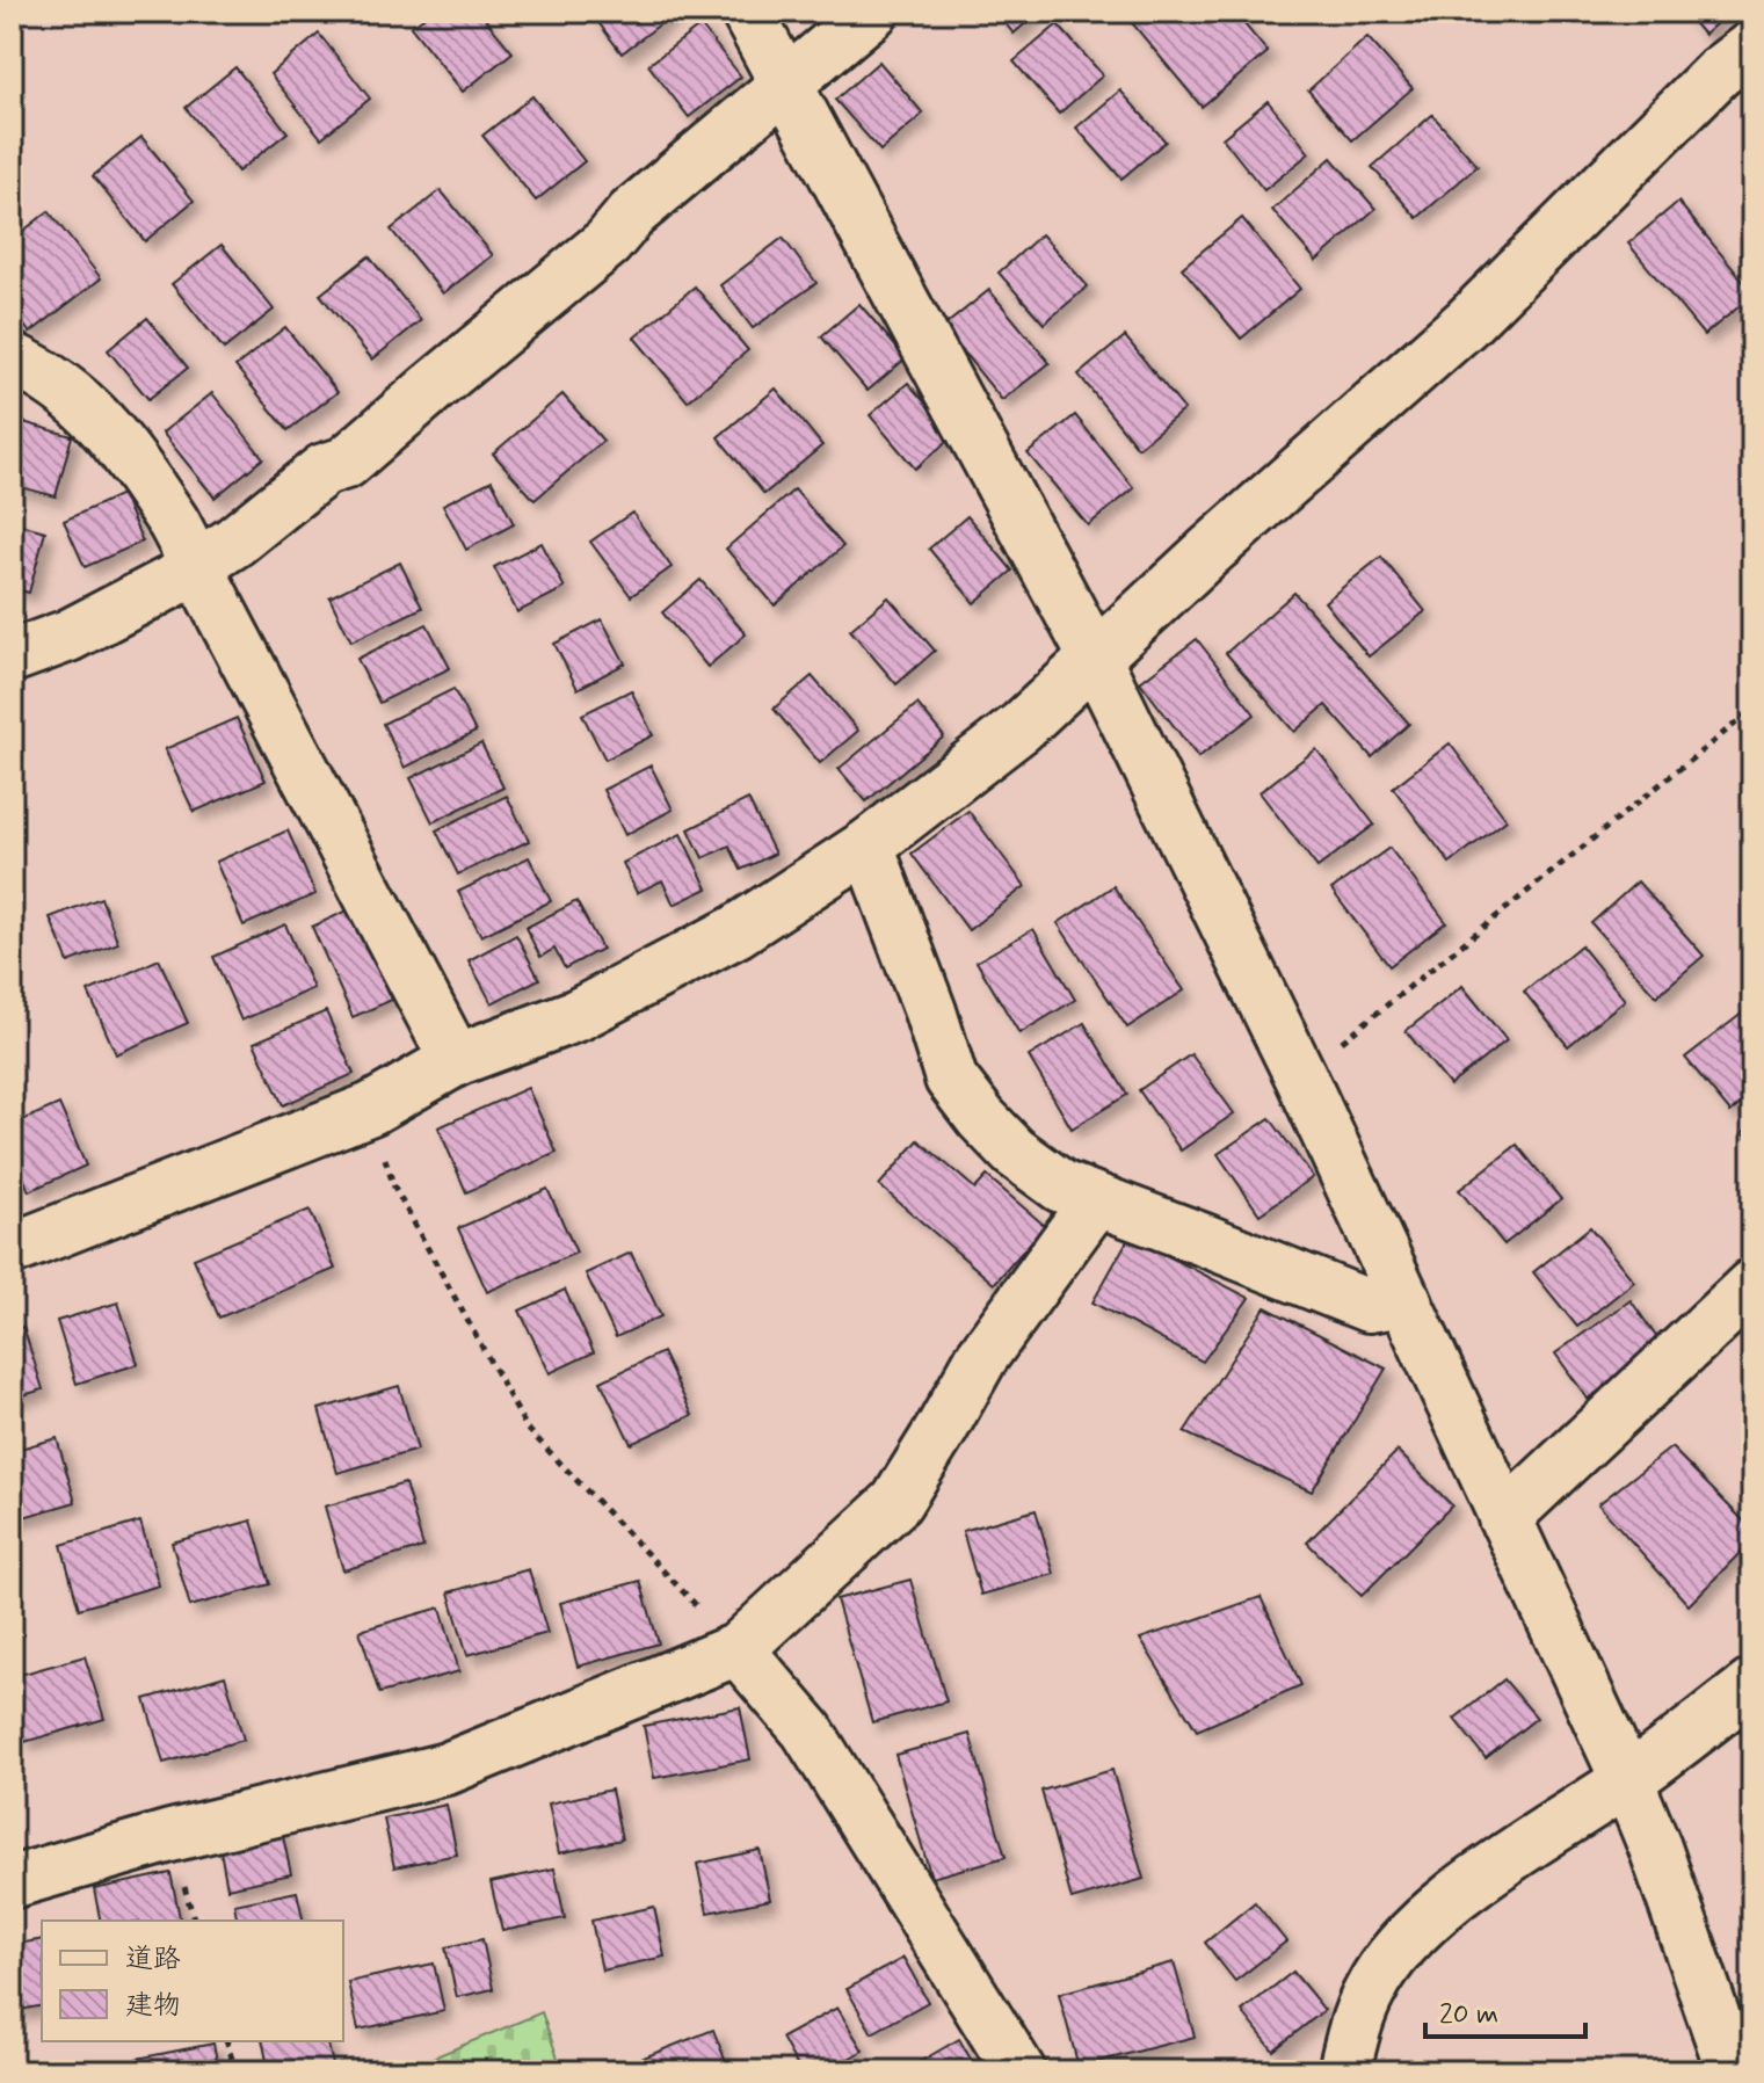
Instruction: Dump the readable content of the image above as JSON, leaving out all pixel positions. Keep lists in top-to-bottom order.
{
  "legend": ["道路", "建物"],
  "scale_bar": "20 m"
}
